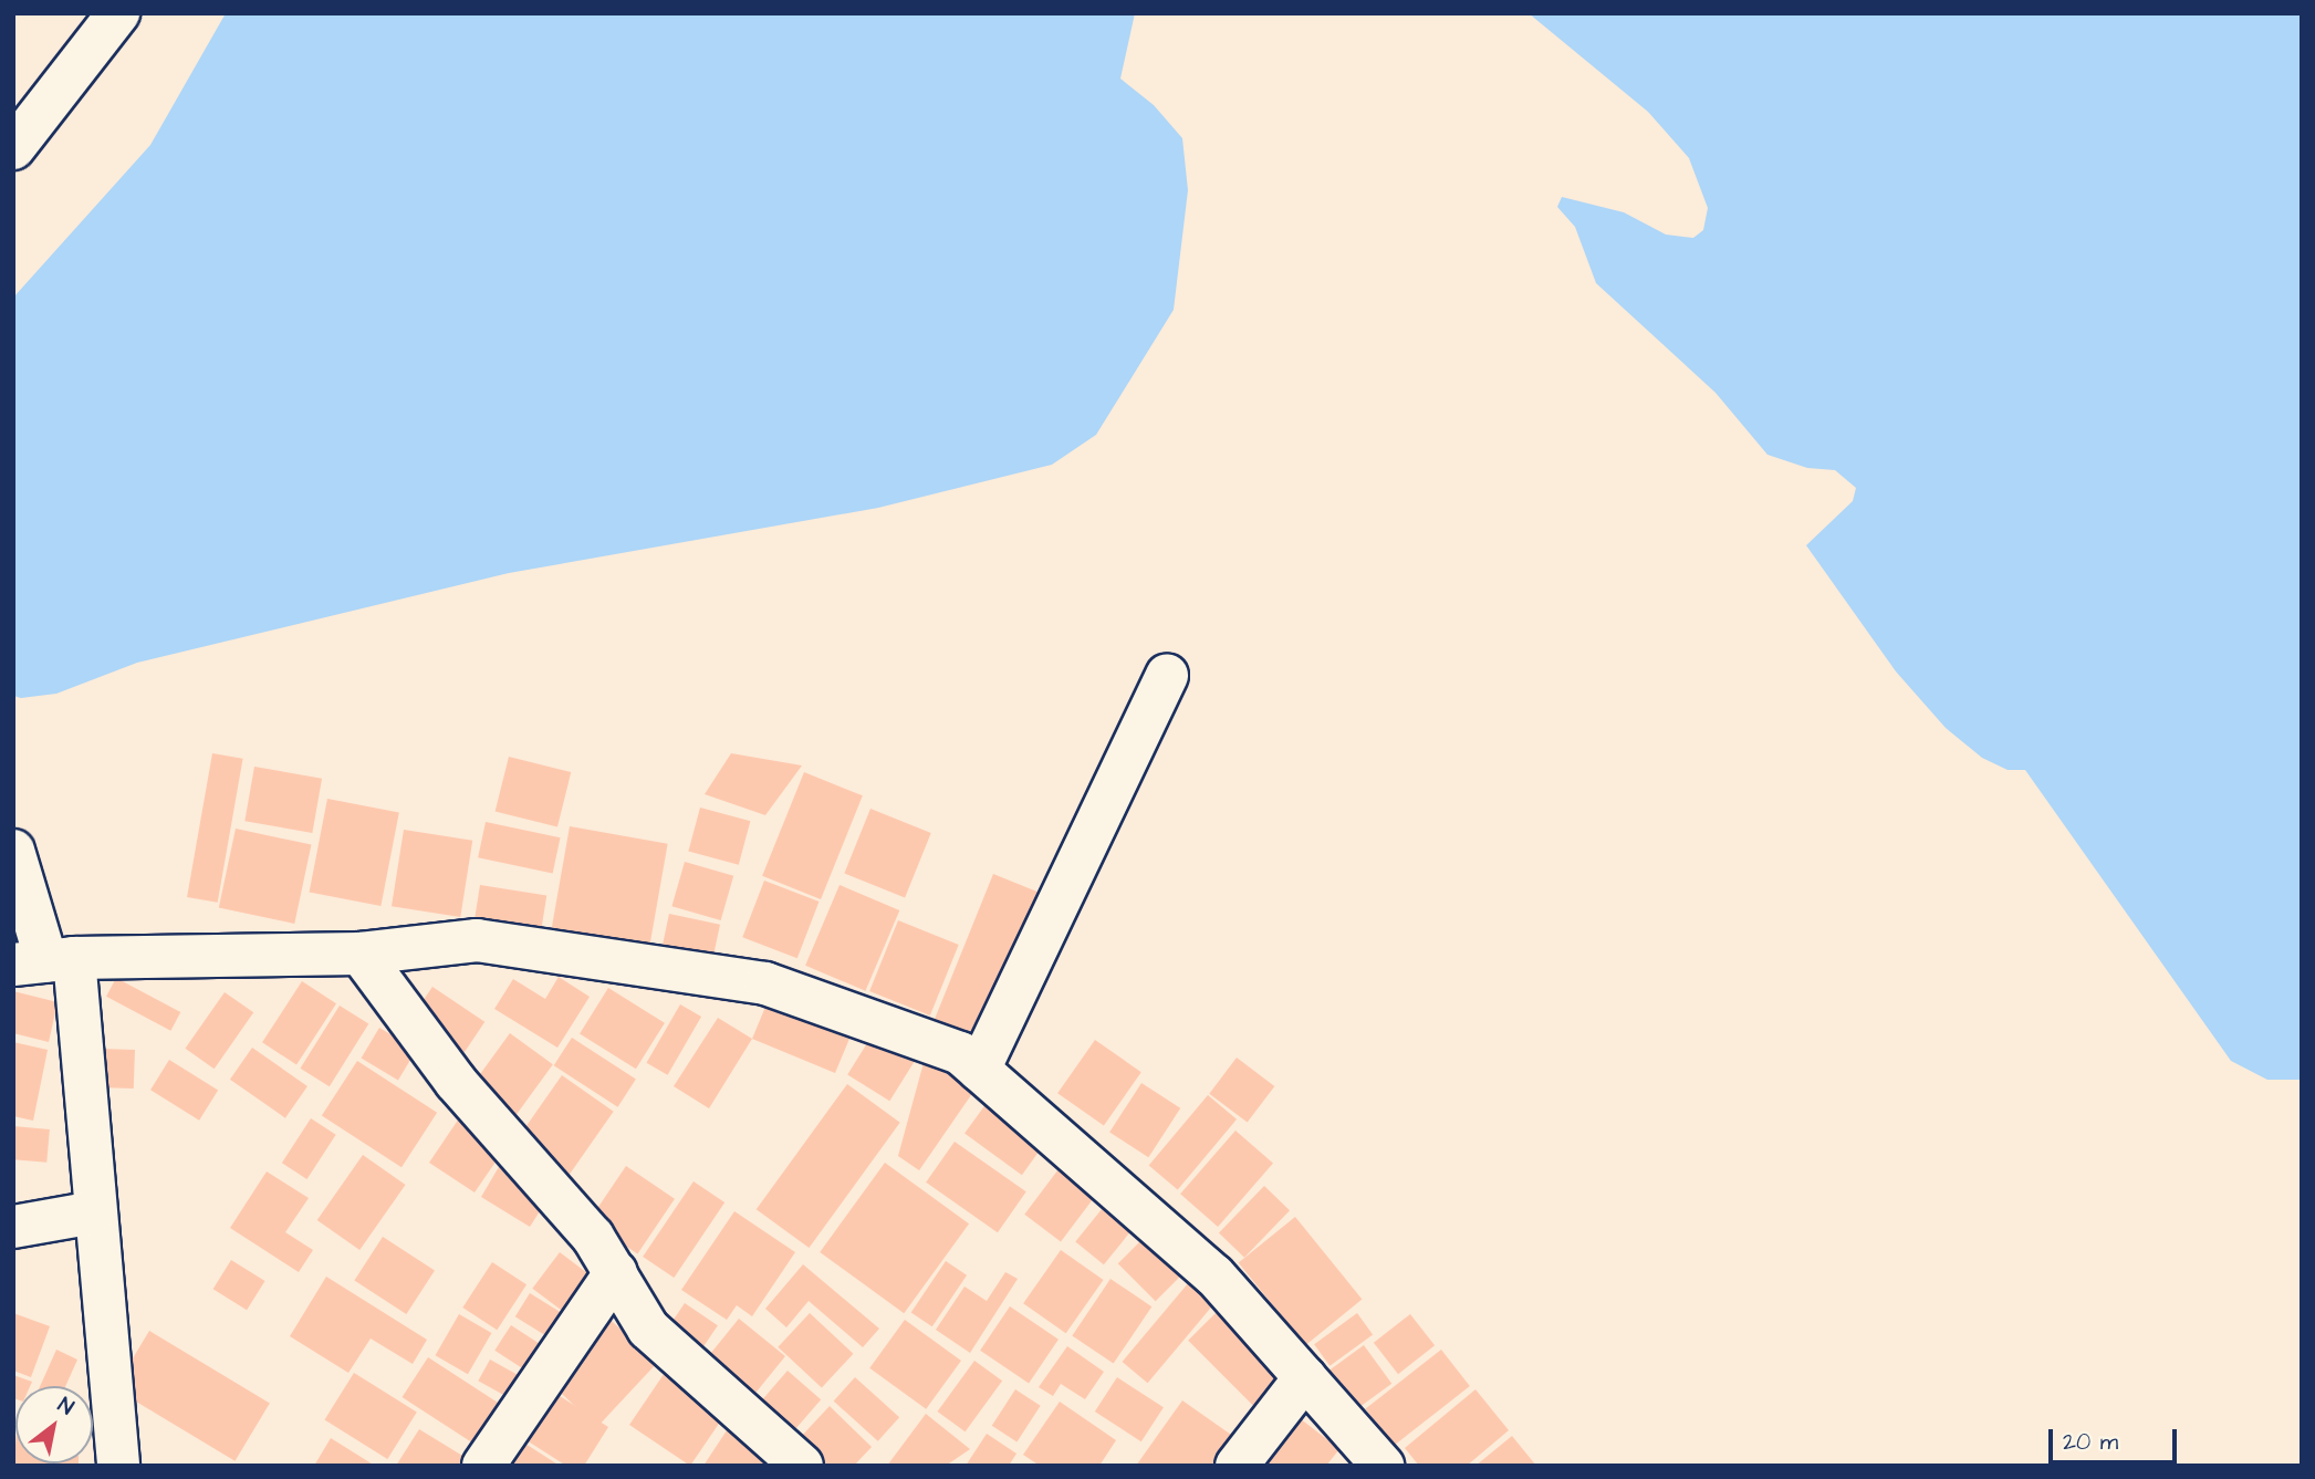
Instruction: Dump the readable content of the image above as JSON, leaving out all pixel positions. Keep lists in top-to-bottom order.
{
  "scale_bar": "20 m",
  "north": "top right"
}
